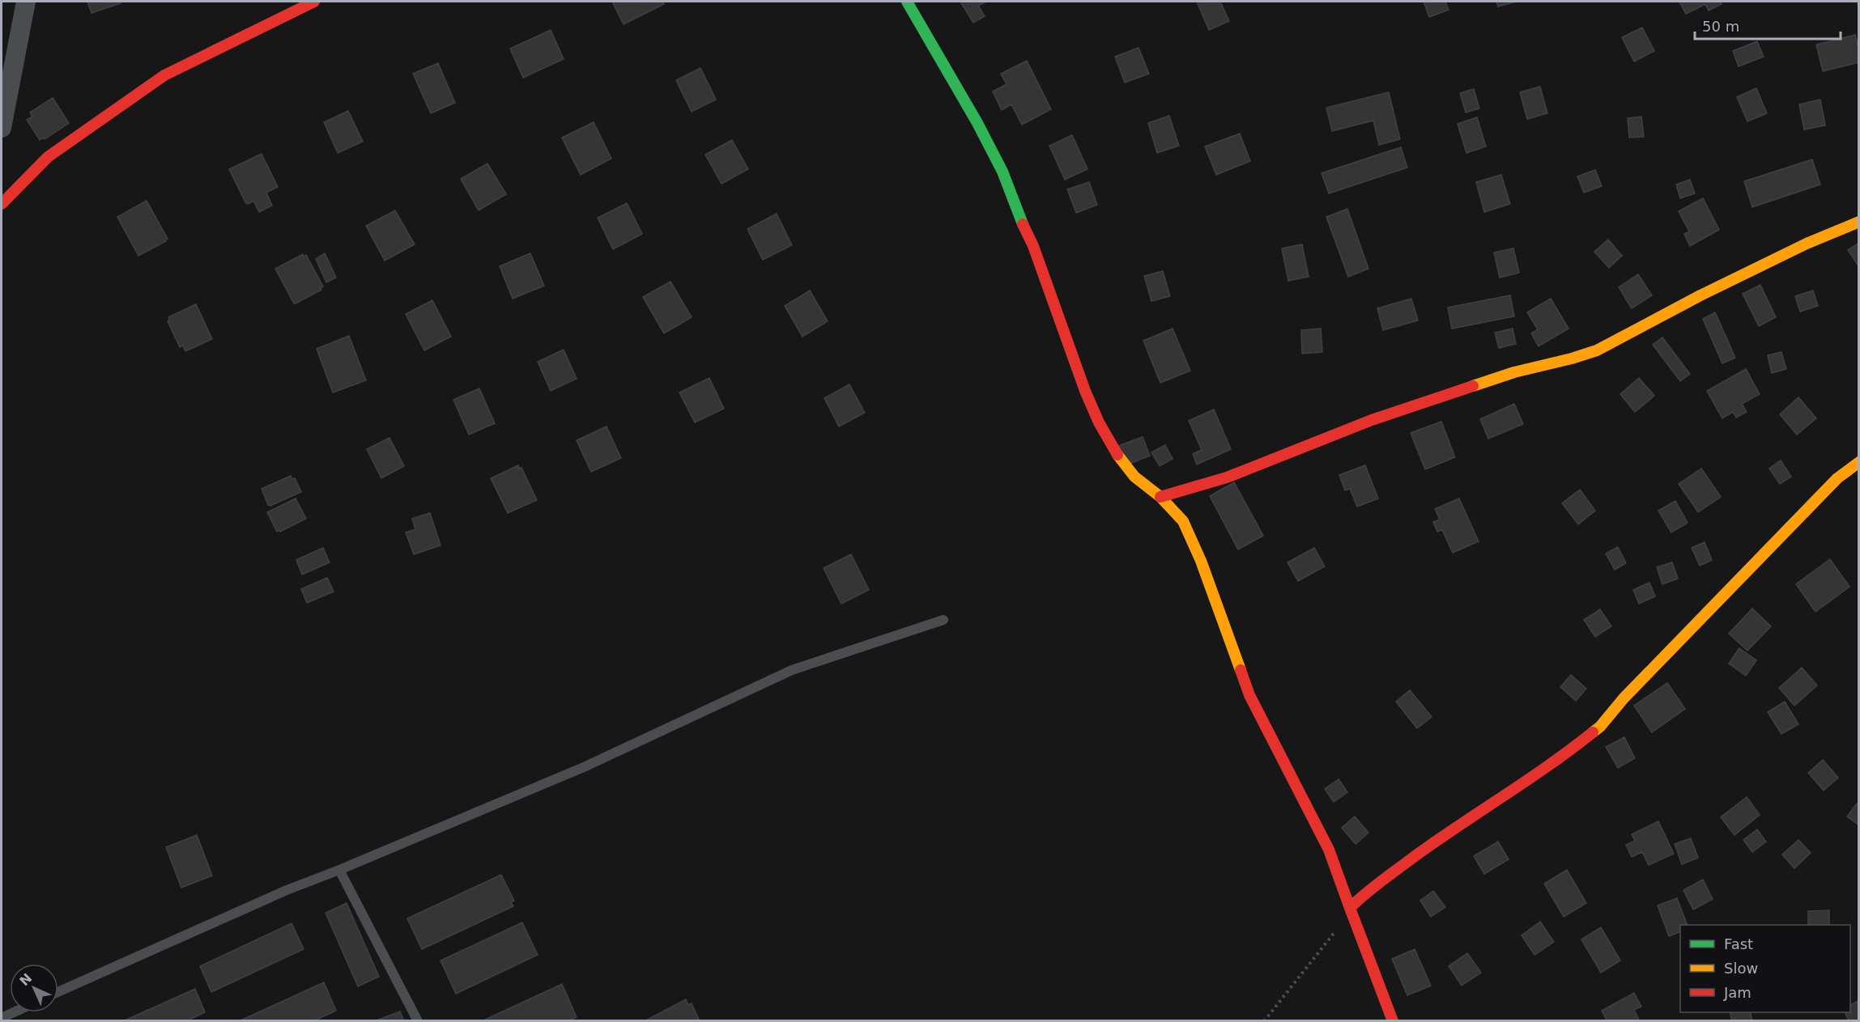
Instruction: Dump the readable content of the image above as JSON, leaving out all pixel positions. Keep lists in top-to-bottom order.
{
  "legend": ["Fast", "Slow", "Jam"],
  "scale_bar": "50 m",
  "north": "top left"
}
